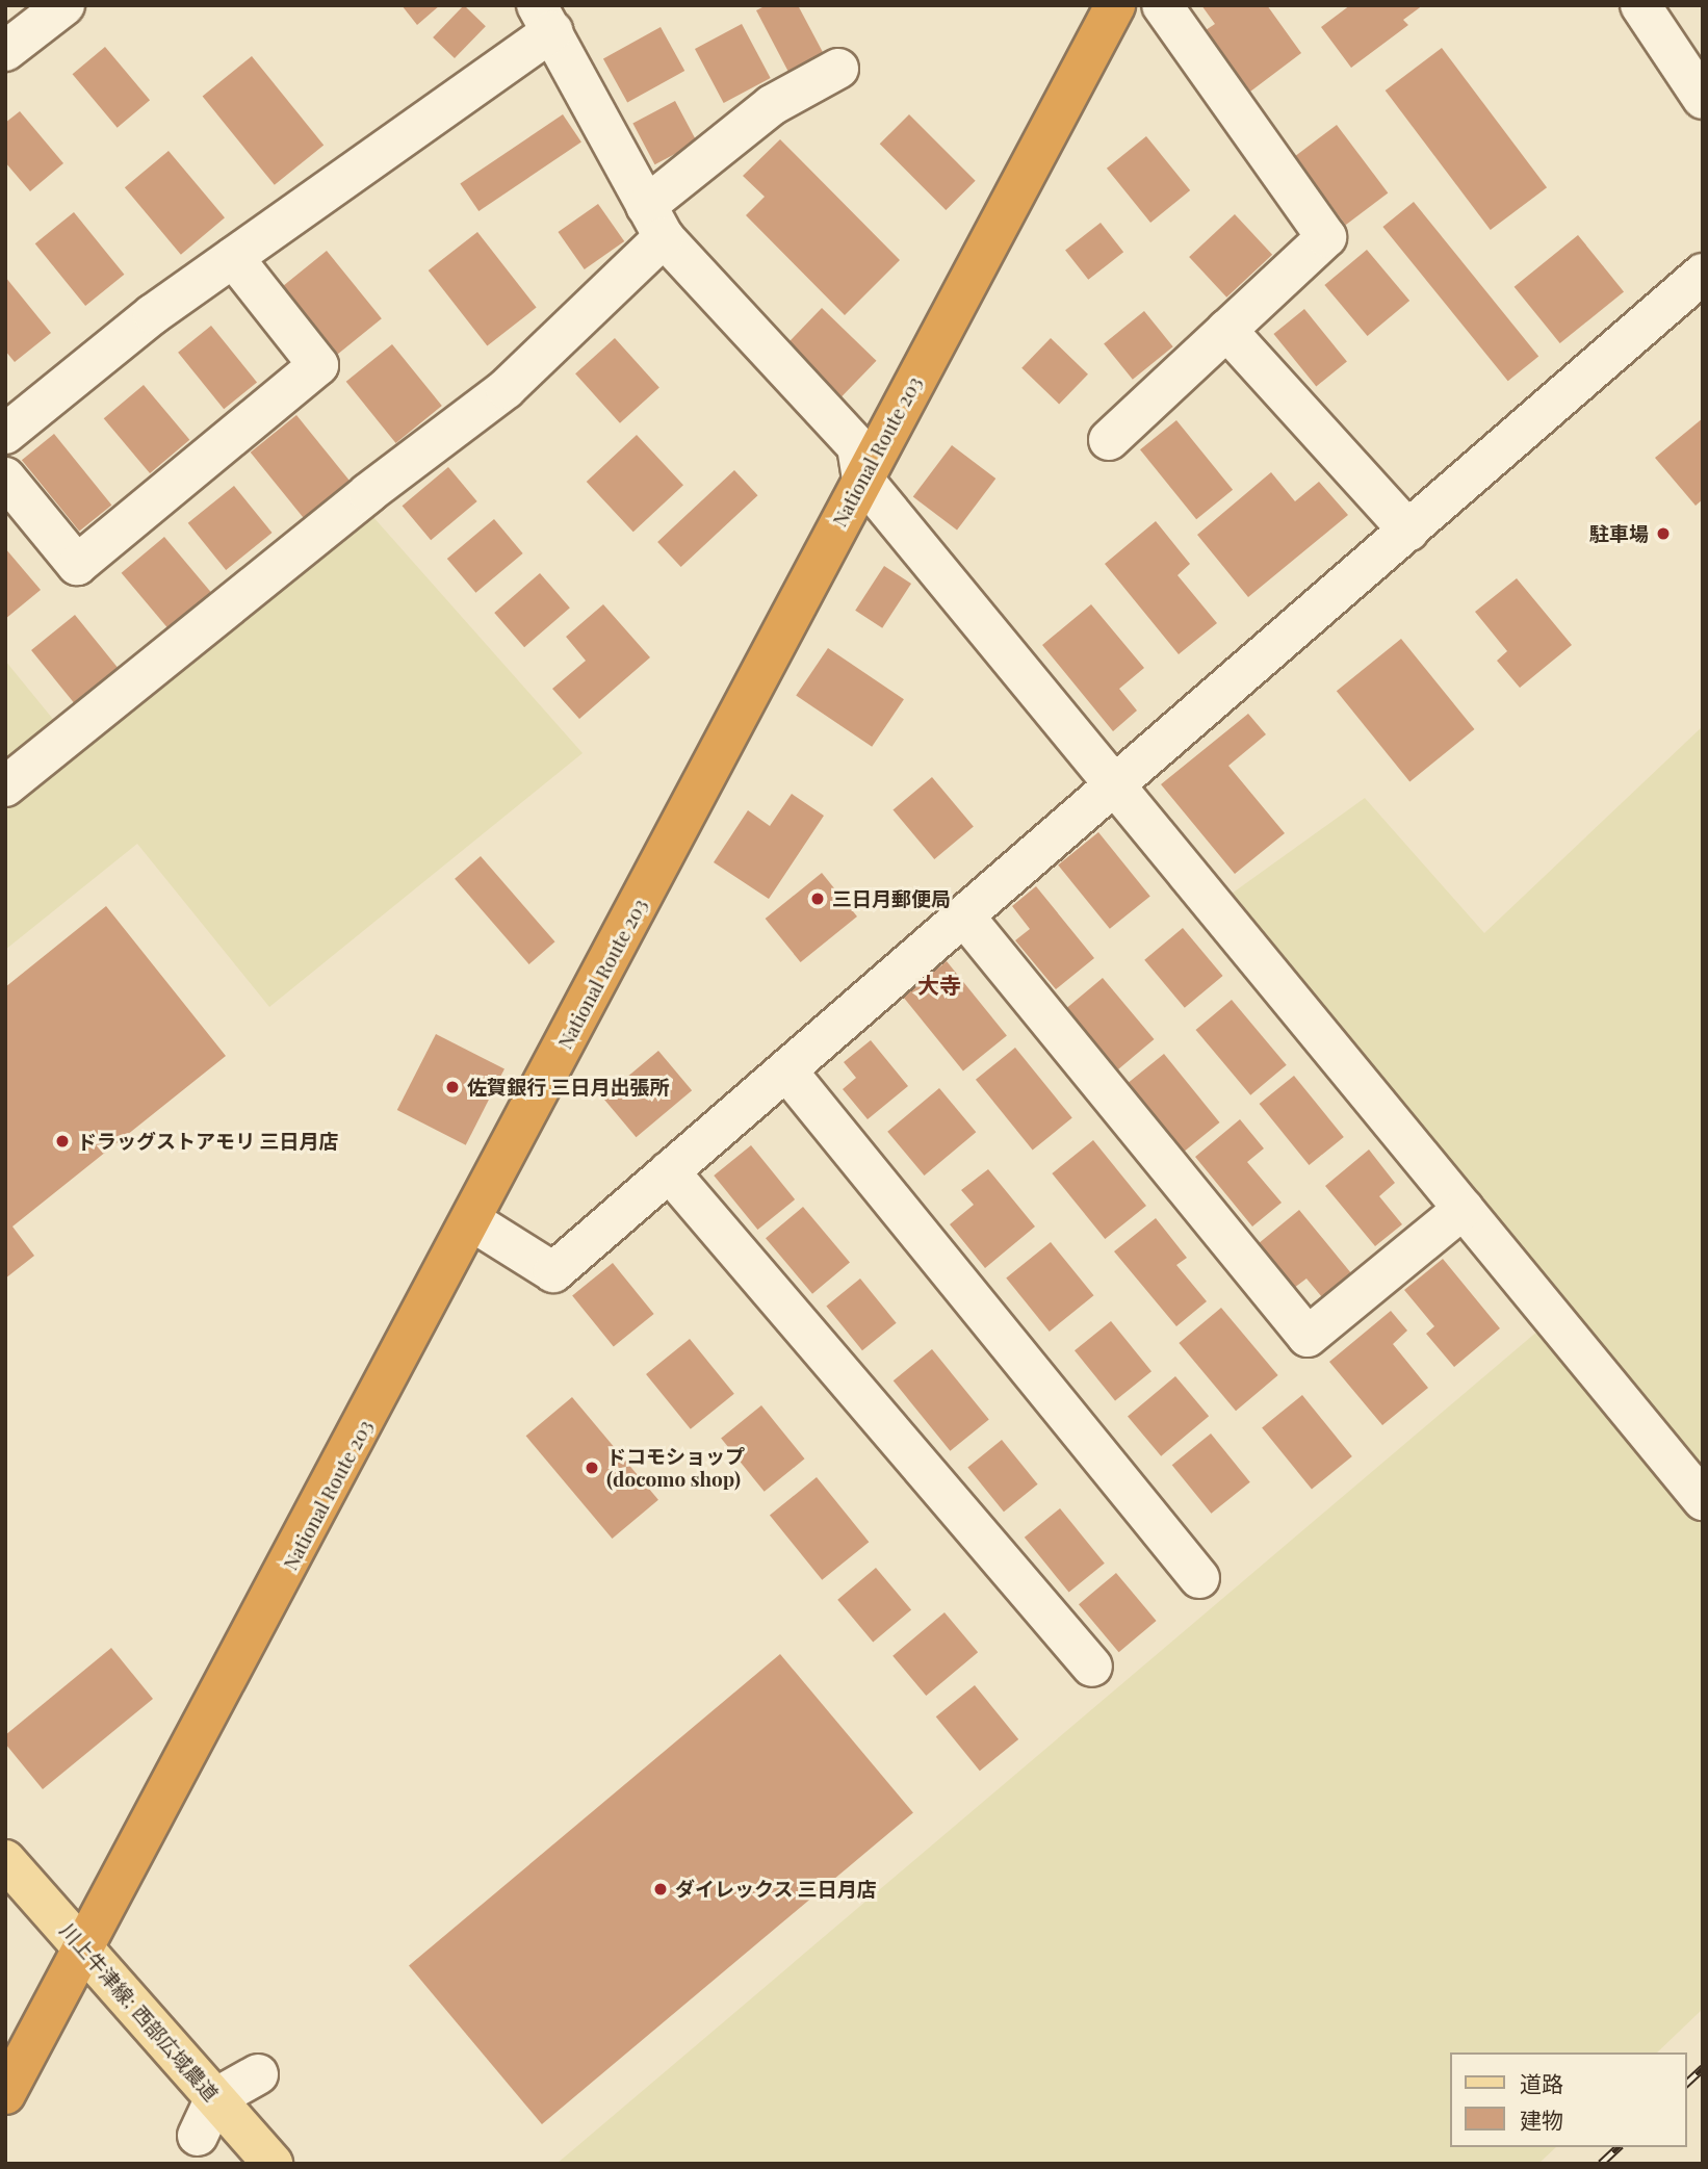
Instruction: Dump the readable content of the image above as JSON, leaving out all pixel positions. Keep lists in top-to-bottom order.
{
  "streets": {
    "highway": ["National Route 203"],
    "main road": ["川上牛津線; 西部広域農道"]
  },
  "crossings": [
    ["National Route 203", "川上牛津線; 西部広域農道"]
  ],
  "districts": ["大寺"],
  "places": [
    "駐車場",
    "三日月郵便局",
    "佐賀銀行 三日月出張所",
    "ドラッグストアモリ 三日月店",
    "ドコモショップ (docomo shop)",
    "ダイレックス 三日月店"
  ],
  "legend": ["道路", "建物"]
}
